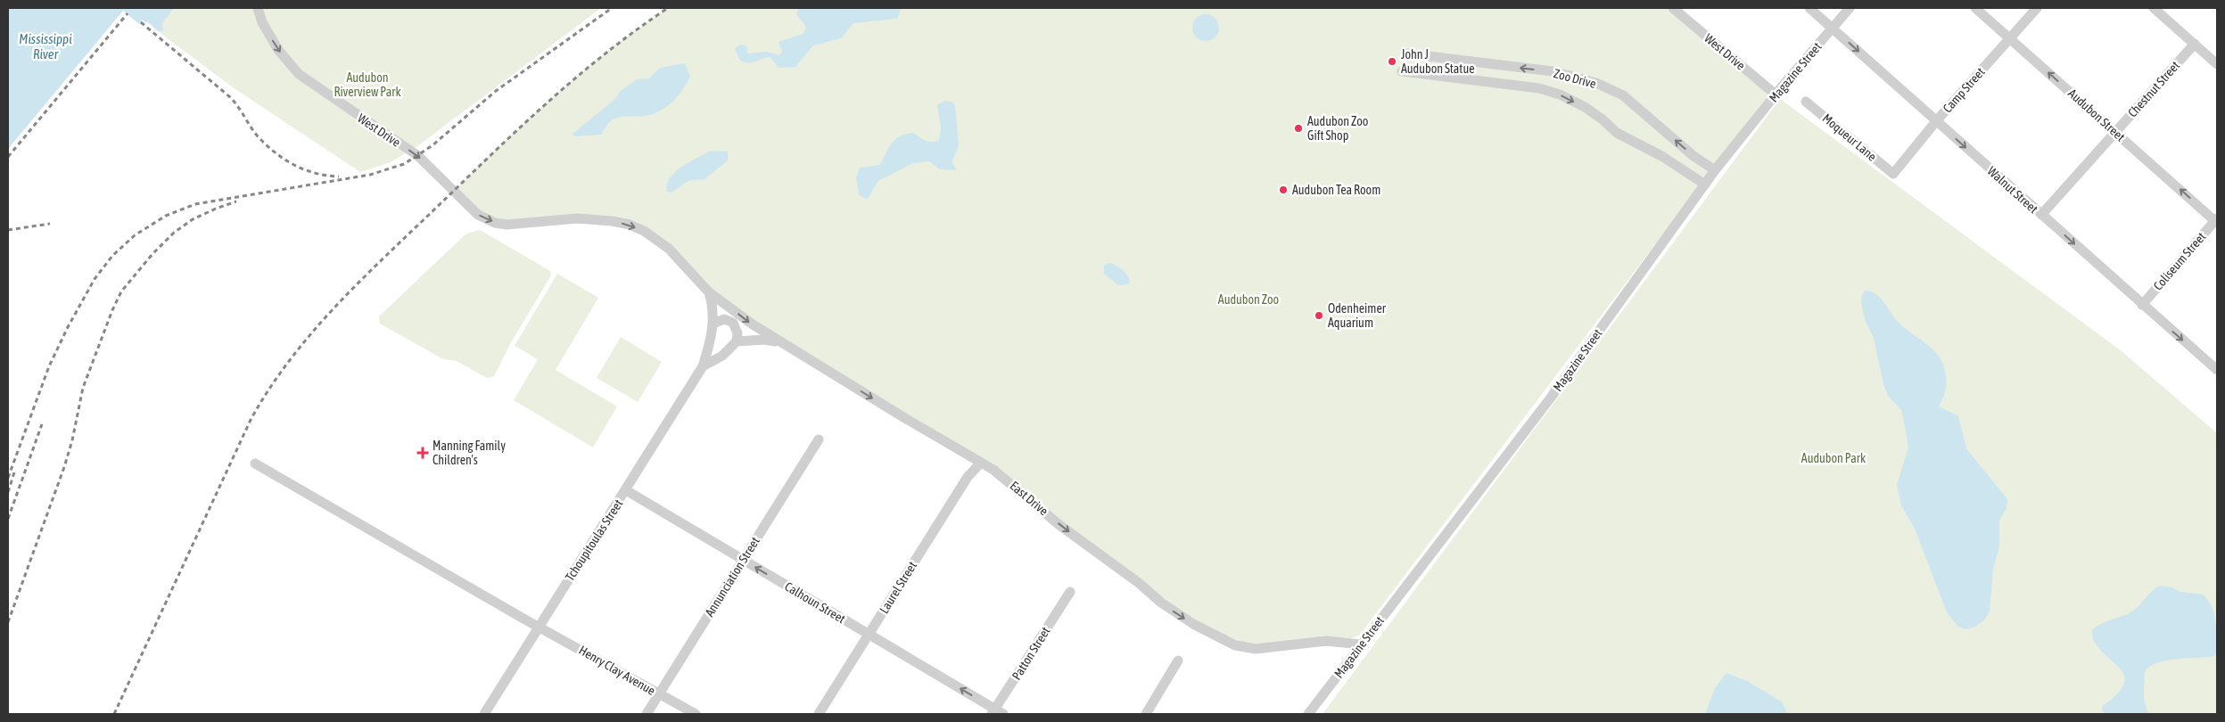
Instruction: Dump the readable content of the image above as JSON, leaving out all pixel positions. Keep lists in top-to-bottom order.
{
  "streets": {
    "street": [
      "West Drive",
      "Magazine Street",
      "Zoo Drive",
      "Chestnut Street",
      "Camp Street",
      "Audubon Street",
      "Moqueur Lane",
      "Walnut Street",
      "Coliseum Street",
      "East Drive",
      "Tchoupitoulas Street",
      "Annunciation Street",
      "Laurel Street",
      "Calhoun Street",
      "Patton Street",
      "Henry Clay Avenue"
    ]
  },
  "crossings": [
    ["West Drive", "Magazine Street"],
    ["West Drive", "East Drive"],
    ["West Drive", "Tchoupitoulas Street"],
    ["Magazine Street", "Zoo Drive"],
    ["Magazine Street", "Walnut Street"],
    ["Magazine Street", "East Drive"],
    ["Chestnut Street", "Audubon Street"],
    ["Chestnut Street", "Walnut Street"],
    ["Camp Street", "Audubon Street"],
    ["Camp Street", "Moqueur Lane"],
    ["Camp Street", "Walnut Street"],
    ["Audubon Street", "Coliseum Street"],
    ["Walnut Street", "Coliseum Street"],
    ["East Drive", "Tchoupitoulas Street"],
    ["East Drive", "Laurel Street"],
    ["Tchoupitoulas Street", "Calhoun Street"],
    ["Tchoupitoulas Street", "Henry Clay Avenue"],
    ["Annunciation Street", "Calhoun Street"],
    ["Annunciation Street", "Henry Clay Avenue"],
    ["Laurel Street", "Calhoun Street"],
    ["Calhoun Street", "Patton Street"]
  ],
  "one_way": [
    "West Drive",
    "Audubon Street",
    "Walnut Street",
    "East Drive",
    "Calhoun Street"
  ],
  "water": ["Mississippi River"],
  "parks": ["Audubon Riverview Park", "Audubon Zoo", "Audubon Park"],
  "places": {
    "other": [
      "John J Audubon Statue",
      "Audubon Zoo Gift Shop",
      "Audubon Tea Room",
      "Odenheimer Aquarium"
    ],
    "health": ["Manning Family Children's"]
  }
}
